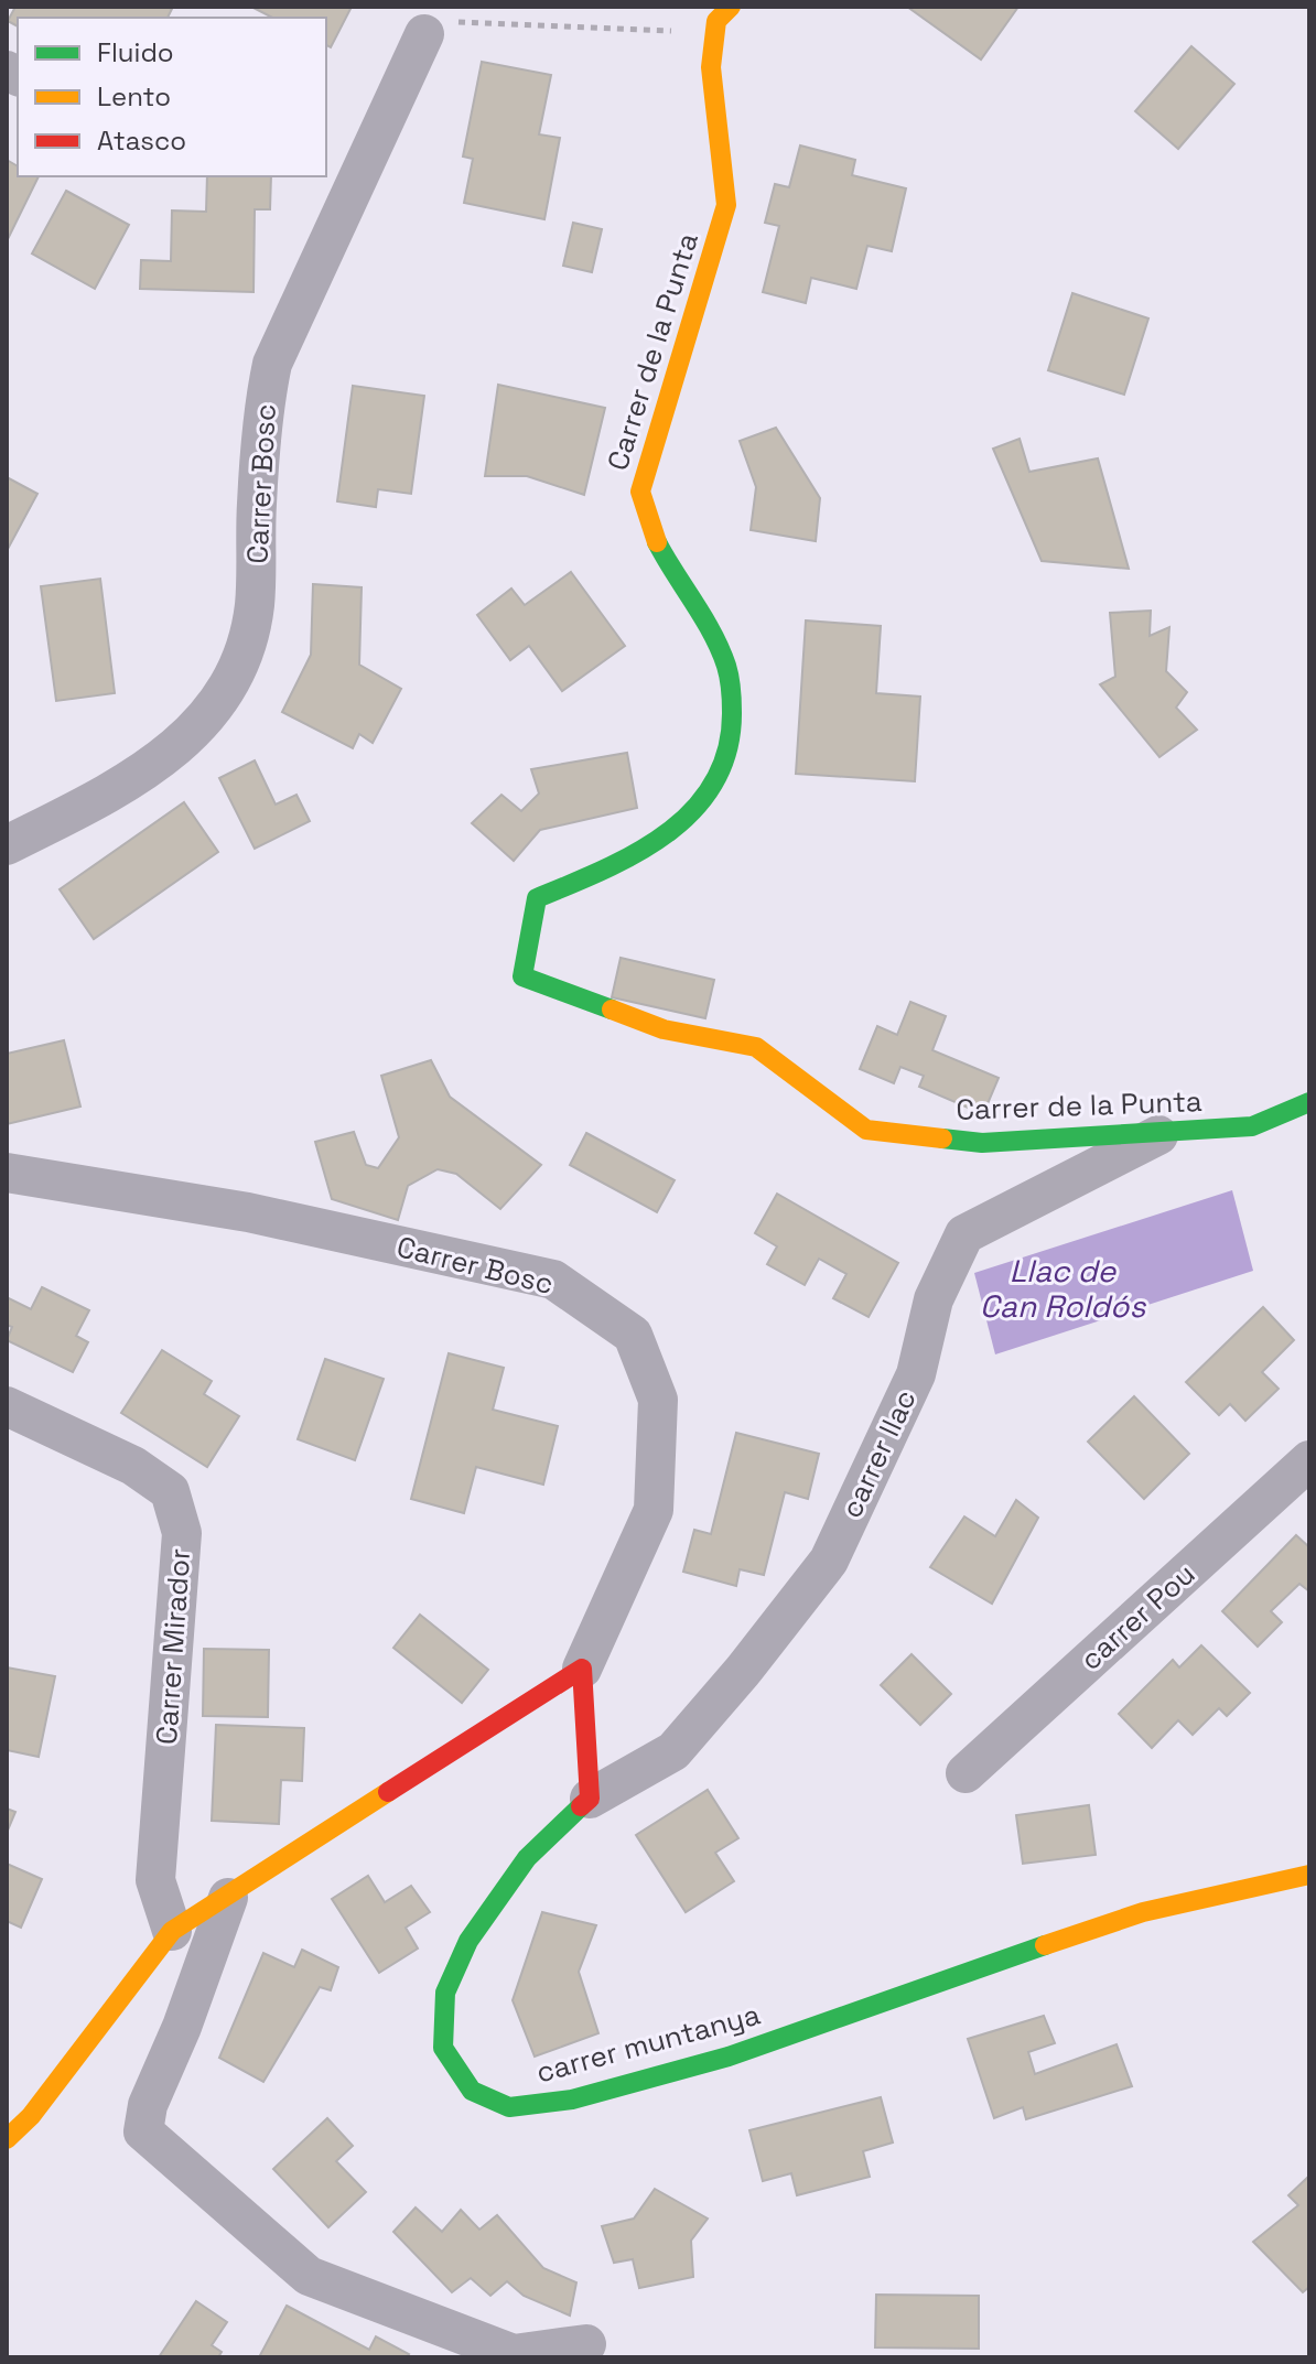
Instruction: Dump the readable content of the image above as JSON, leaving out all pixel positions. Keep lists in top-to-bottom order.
{
  "streets": {
    "street": [
      "Carrer de la Punta",
      "Carrer Bosc",
      "carrer llac",
      "carrer Pou",
      "Carrer Mirador",
      "carrer muntanya"
    ]
  },
  "crossings": [
    ["Carrer de la Punta", "carrer llac"],
    ["carrer llac", "carrer muntanya"]
  ],
  "water": ["Llac de Can Roldós"],
  "legend": ["Fluido", "Lento", "Atasco"]
}
